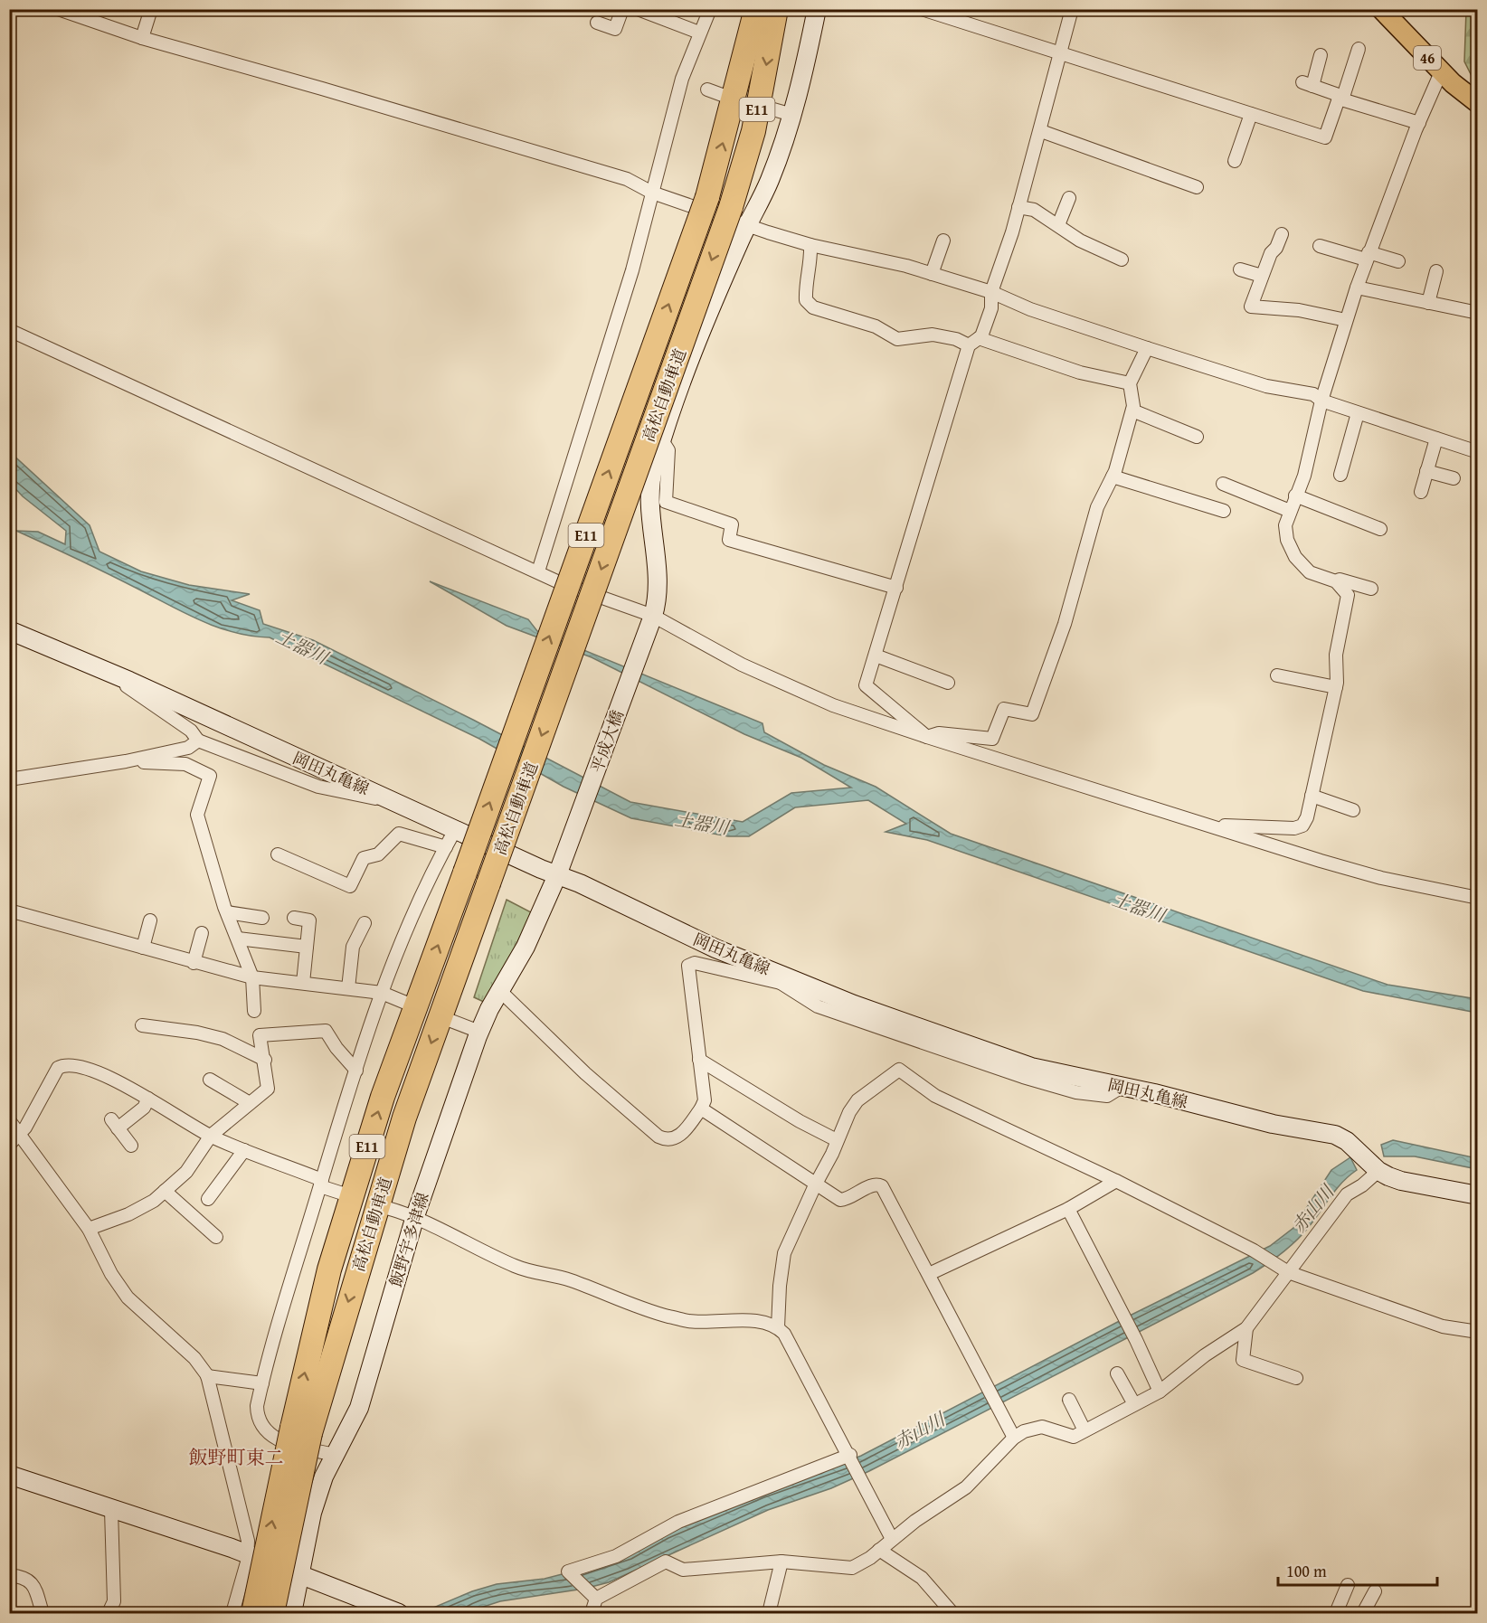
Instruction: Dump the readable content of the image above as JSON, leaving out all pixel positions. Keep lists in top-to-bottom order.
{
  "streets": {
    "highway": ["E11", "高松自動車道"],
    "main road": [
      "46",
      "平成大橋",
      "岡田丸亀線",
      "飯野宇多津線"
    ]
  },
  "crossings": [
    ["平成大橋", "岡田丸亀線"],
    ["平成大橋", "飯野宇多津線"],
    ["岡田丸亀線", "飯野宇多津線"]
  ],
  "districts": ["飯野町東二"],
  "water": ["土器川", "赤山川"],
  "scale_bar": "100 m"
}
